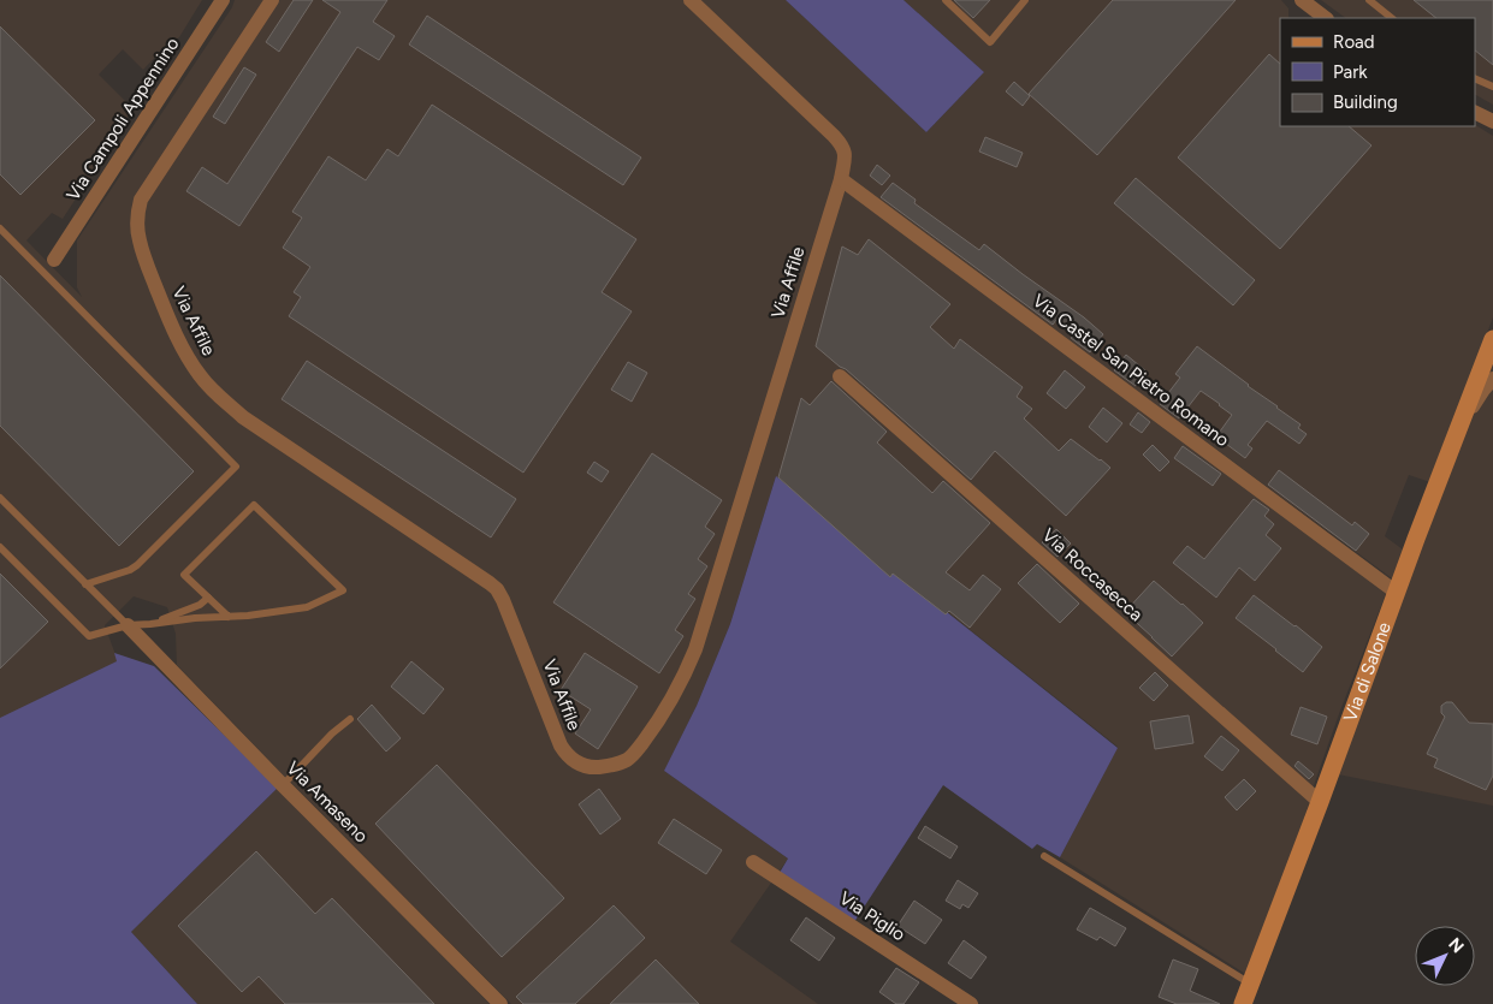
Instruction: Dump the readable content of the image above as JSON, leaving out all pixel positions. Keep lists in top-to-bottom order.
{
  "streets": {
    "street": [
      "Via Campoli Appennino",
      "Via Affile",
      "Via Castel San Pietro Romano",
      "Via Roccasecca",
      "Via di Salone",
      "Via Amaseno",
      "Via Piglio"
    ]
  },
  "crossings": [
    ["Via Affile", "Via Castel San Pietro Romano"],
    ["Via Castel San Pietro Romano", "Via di Salone"],
    ["Via Roccasecca", "Via di Salone"]
  ],
  "legend": ["Road", "Park", "Building"],
  "north": "top right"
}
